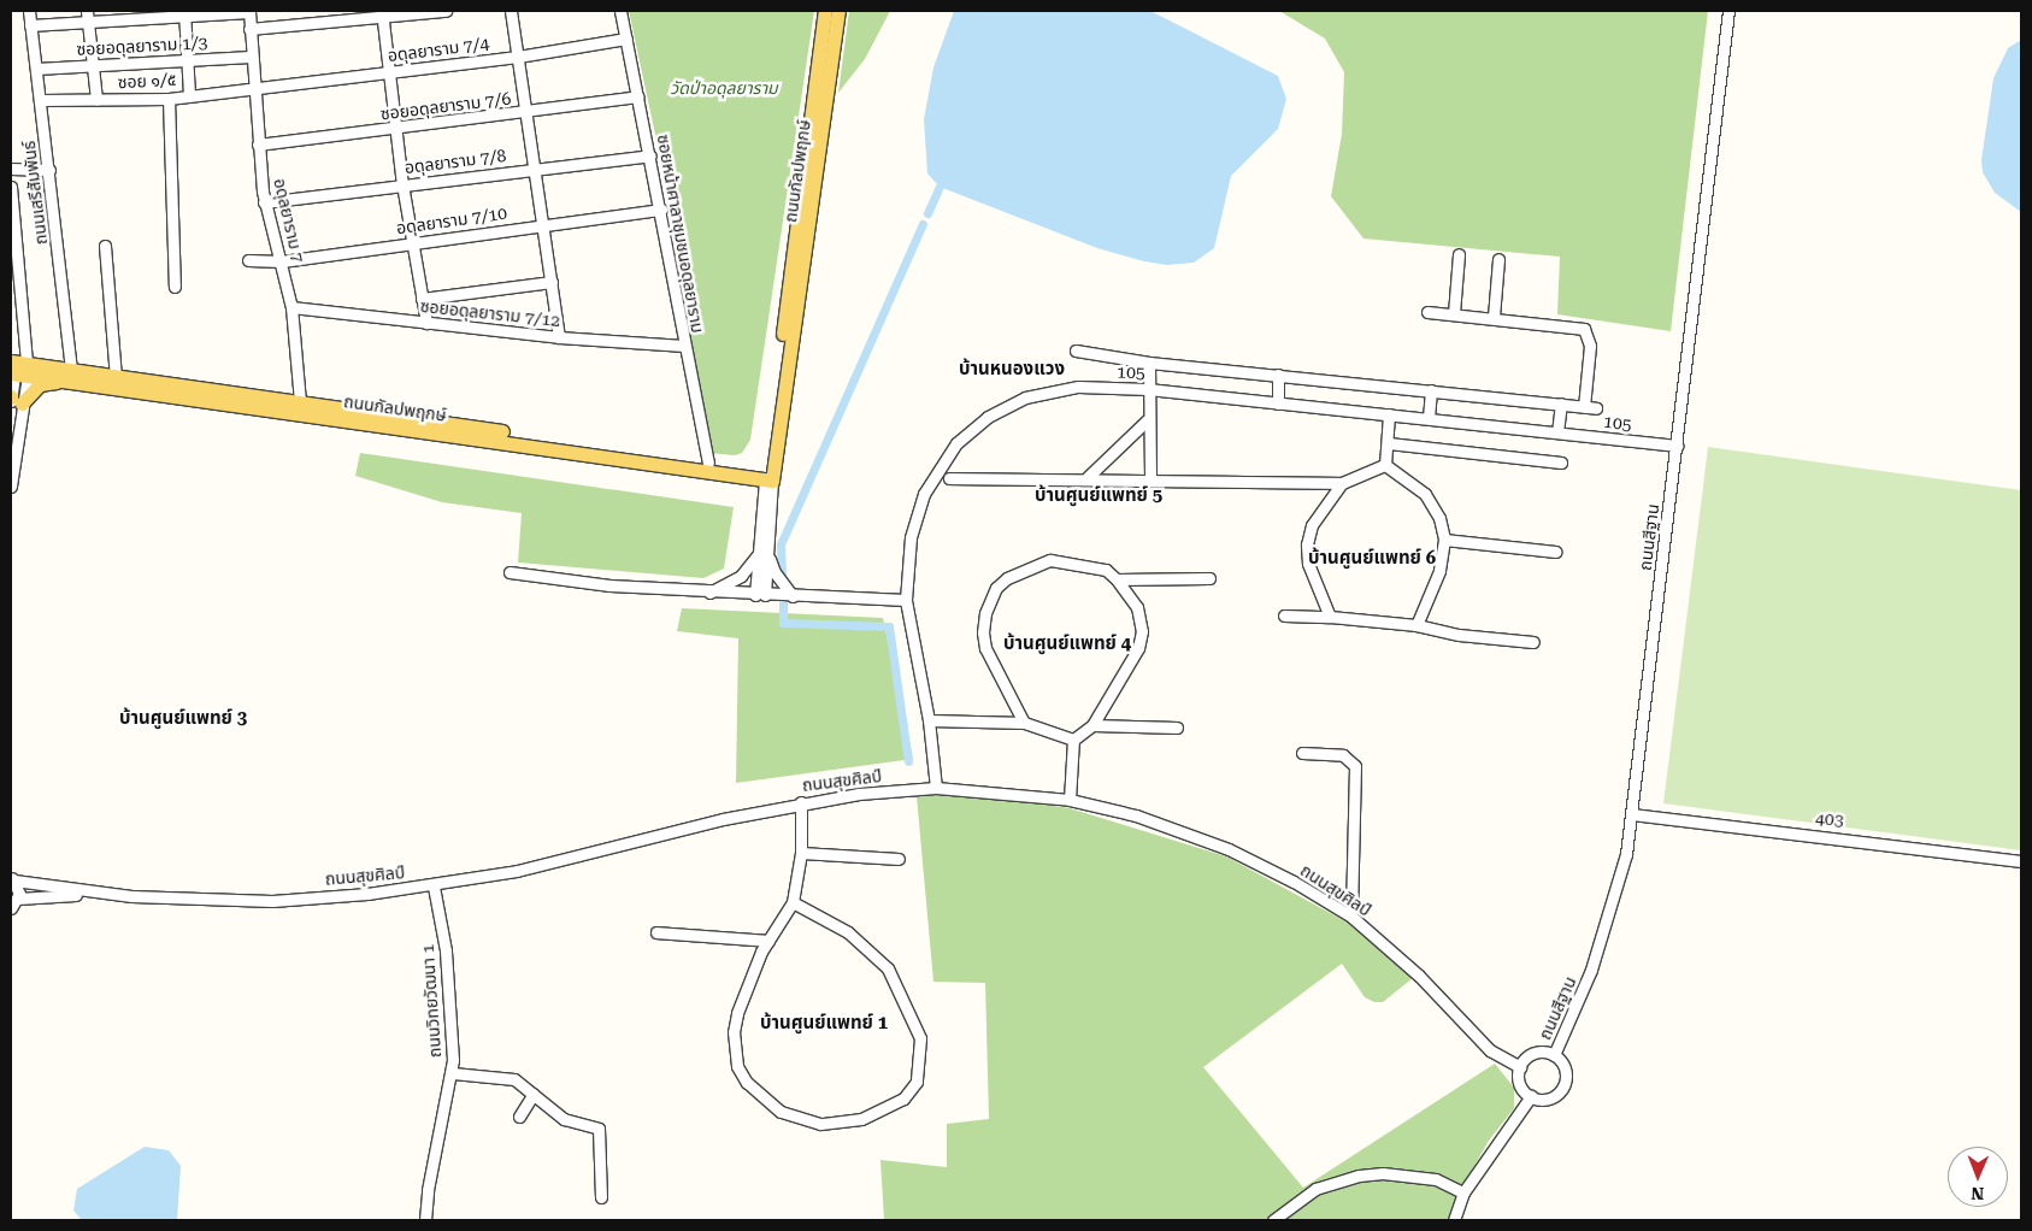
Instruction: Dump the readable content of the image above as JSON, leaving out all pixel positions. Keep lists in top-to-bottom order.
{
  "streets": {
    "main road": ["ถนนกัลปพฤกษ์"],
    "street": [
      "ซอยอดุลยาราม 1/3",
      "อดุลยาราม 7/4",
      "ซอย ๑/๕",
      "ซอยอดุลยาราม 7/6",
      "อดุลยาราม 7/8",
      "ถนนเสรีสัมพันธ์",
      "อดุลยาราม 7",
      "อดุลยาราม 7/10",
      "ซอยหน้าศาลาชุมชนอดุลยาราม",
      "ซอยอดุลยาราม 7/12",
      "105",
      "ถนนสีฐาน",
      "ถนนสุขศิลป์",
      "403",
      "ถนนวิทยวัฒนา 1"
    ]
  },
  "crossings": [
    ["ซอยอดุลยาราม 1/3", "ถนนเสรีสัมพันธ์"],
    ["ซอยอดุลยาราม 1/3", "อดุลยาราม 7"],
    ["อดุลยาราม 7/4", "ซอย ๑/๕"],
    ["อดุลยาราม 7/4", "อดุลยาราม 7"],
    ["อดุลยาราม 7/4", "ซอยหน้าศาลาชุมชนอดุลยาราม"],
    ["ซอย ๑/๕", "ถนนเสรีสัมพันธ์"],
    ["ซอย ๑/๕", "อดุลยาราม 7"],
    ["ซอยอดุลยาราม 7/6", "อดุลยาราม 7"],
    ["ซอยอดุลยาราม 7/6", "ซอยหน้าศาลาชุมชนอดุลยาราม"],
    ["อดุลยาราม 7/8", "อดุลยาราม 7"],
    ["อดุลยาราม 7/8", "ซอยหน้าศาลาชุมชนอดุลยาราม"],
    ["ถนนกัลปพฤกษ์", "ถนนเสรีสัมพันธ์"],
    ["ถนนกัลปพฤกษ์", "อดุลยาราม 7"],
    ["ถนนกัลปพฤกษ์", "ซอยหน้าศาลาชุมชนอดุลยาราม"],
    ["อดุลยาราม 7", "อดุลยาราม 7/10"],
    ["อดุลยาราม 7", "ซอยอดุลยาราม 7/12"],
    ["อดุลยาราม 7/10", "ซอยหน้าศาลาชุมชนอดุลยาราม"],
    ["ซอยหน้าศาลาชุมชนอดุลยาราม", "ซอยอดุลยาราม 7/12"],
    ["105", "ถนนสีฐาน"],
    ["105", "ถนนสุขศิลป์"],
    ["ถนนสีฐาน", "ถนนสุขศิลป์"],
    ["ถนนสีฐาน", "403"],
    ["ถนนสุขศิลป์", "ถนนวิทยวัฒนา 1"]
  ],
  "districts": [
    "บ้านหนองแวง",
    "บ้านศูนย์แพทย์ 5",
    "บ้านศูนย์แพทย์ 6",
    "บ้านศูนย์แพทย์ 4",
    "บ้านศูนย์แพทย์ 3",
    "บ้านศูนย์แพทย์ 1"
  ],
  "parks": ["วัดป่าอดุลยาราม"],
  "north": "bottom"
}
